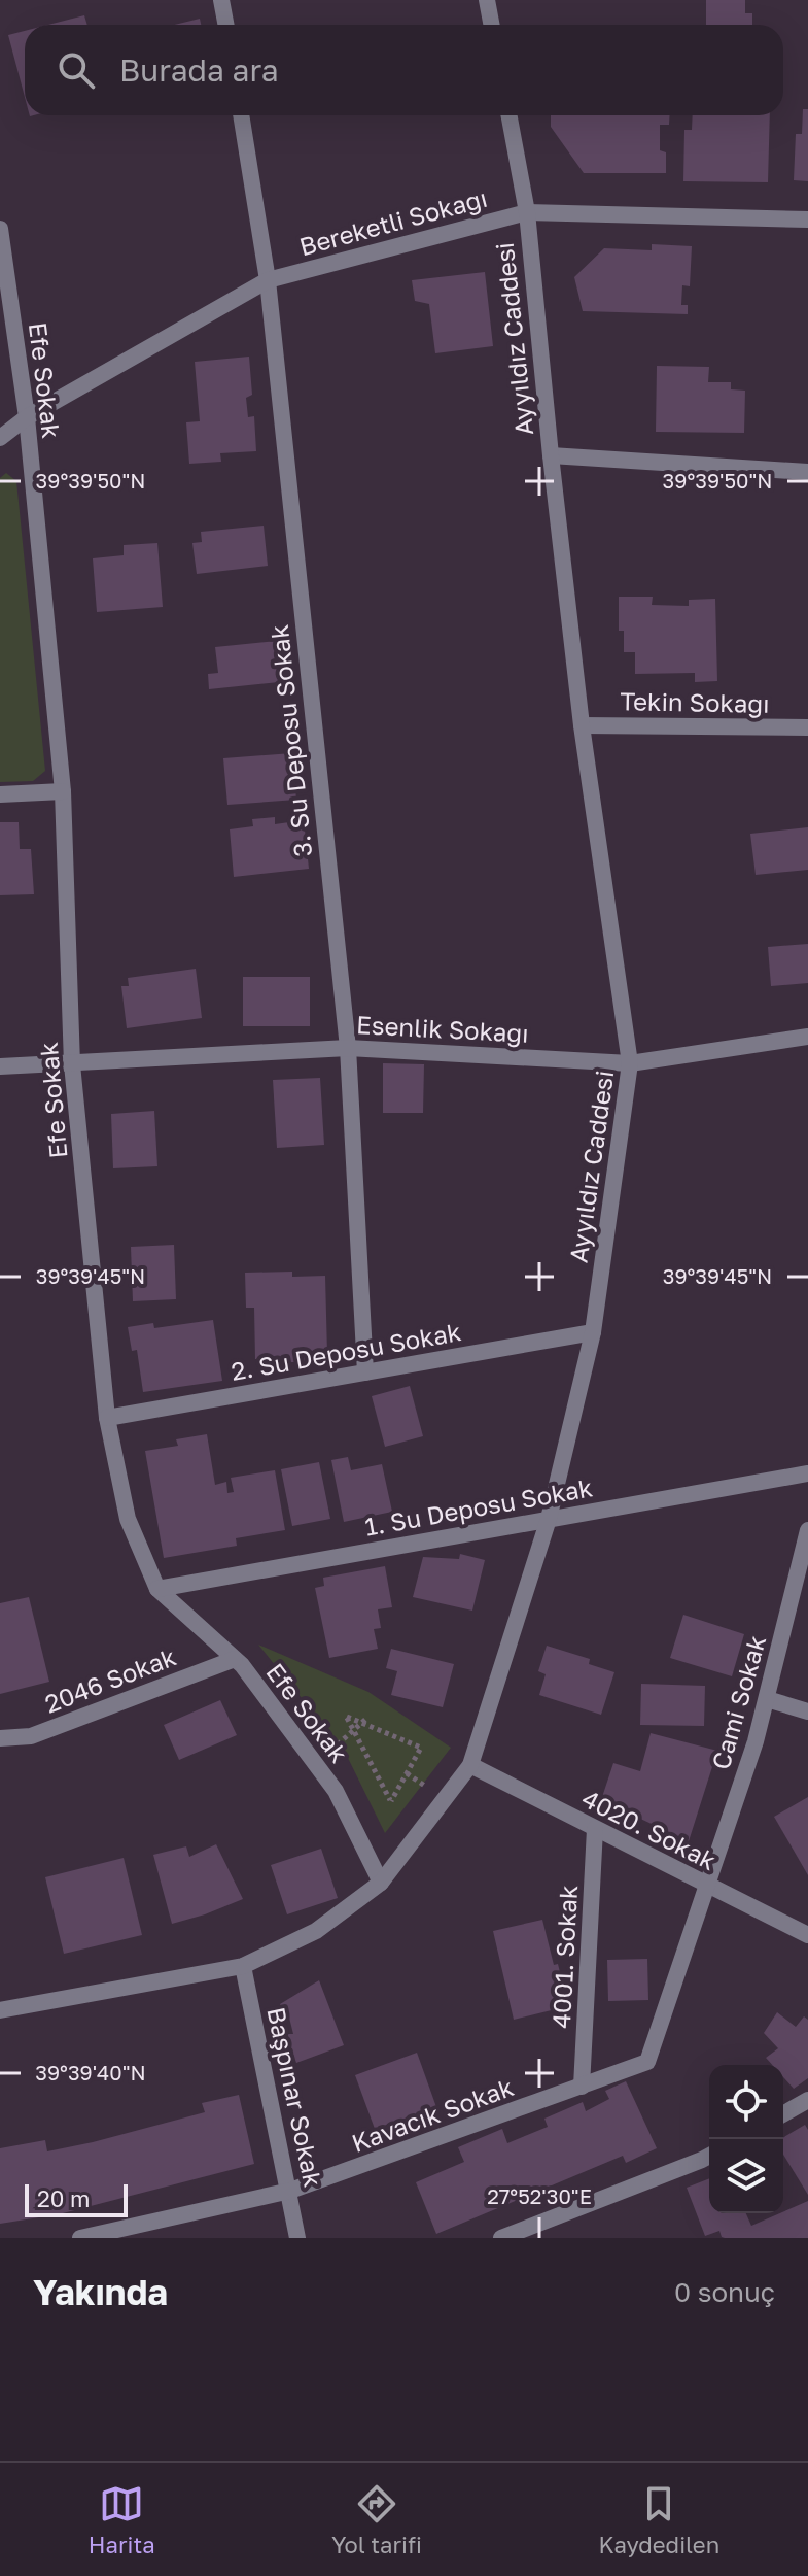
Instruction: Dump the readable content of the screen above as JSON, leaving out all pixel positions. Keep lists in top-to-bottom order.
{
  "streets": {
    "street": [
      "Bereketli Sokağı",
      "Ayyıldız Caddesi",
      "Efe Sokak",
      "Tekin Sokağı",
      "3. Su Deposu Sokak",
      "Esenlik Sokağı",
      "2. Su Deposu Sokak",
      "1. Su Deposu Sokak",
      "2046 Sokak",
      "Cami Sokak",
      "4020. Sokak",
      "4001. Sokak",
      "Başpınar Sokak",
      "Kavacık Sokak"
    ]
  },
  "crossings": [
    ["Bereketli Sokağı", "Ayyıldız Caddesi"],
    ["Bereketli Sokağı", "Efe Sokak"],
    ["Bereketli Sokağı", "3. Su Deposu Sokak"],
    ["Ayyıldız Caddesi", "Efe Sokak"],
    ["Ayyıldız Caddesi", "Tekin Sokağı"],
    ["Ayyıldız Caddesi", "Esenlik Sokağı"],
    ["Ayyıldız Caddesi", "2. Su Deposu Sokak"],
    ["Ayyıldız Caddesi", "1. Su Deposu Sokak"],
    ["Ayyıldız Caddesi", "4020. Sokak"],
    ["Ayyıldız Caddesi", "Başpınar Sokak"],
    ["Efe Sokak", "Esenlik Sokağı"],
    ["Efe Sokak", "2. Su Deposu Sokak"],
    ["Efe Sokak", "1. Su Deposu Sokak"],
    ["Efe Sokak", "2046 Sokak"],
    ["3. Su Deposu Sokak", "Esenlik Sokağı"],
    ["3. Su Deposu Sokak", "2. Su Deposu Sokak"],
    ["Cami Sokak", "4020. Sokak"],
    ["Cami Sokak", "Kavacık Sokak"],
    ["4020. Sokak", "4001. Sokak"],
    ["4020. Sokak", "Kavacık Sokak"],
    ["4001. Sokak", "Kavacık Sokak"],
    ["Başpınar Sokak", "Kavacık Sokak"]
  ],
  "scale_bar": "20 m",
  "page": {
    "search": "Burada ara",
    "scale": "20 m",
    "heading": ["Yakında", "0 sonuç"],
    "nav": ["Harita", "Yol tarifi", "Kaydedilen"]
  },
  "coordinates": [
    "39°39'50\"N",
    "39°39'45\"N",
    "39°39'40\"N",
    "27°52'30\"E"
  ]
}
